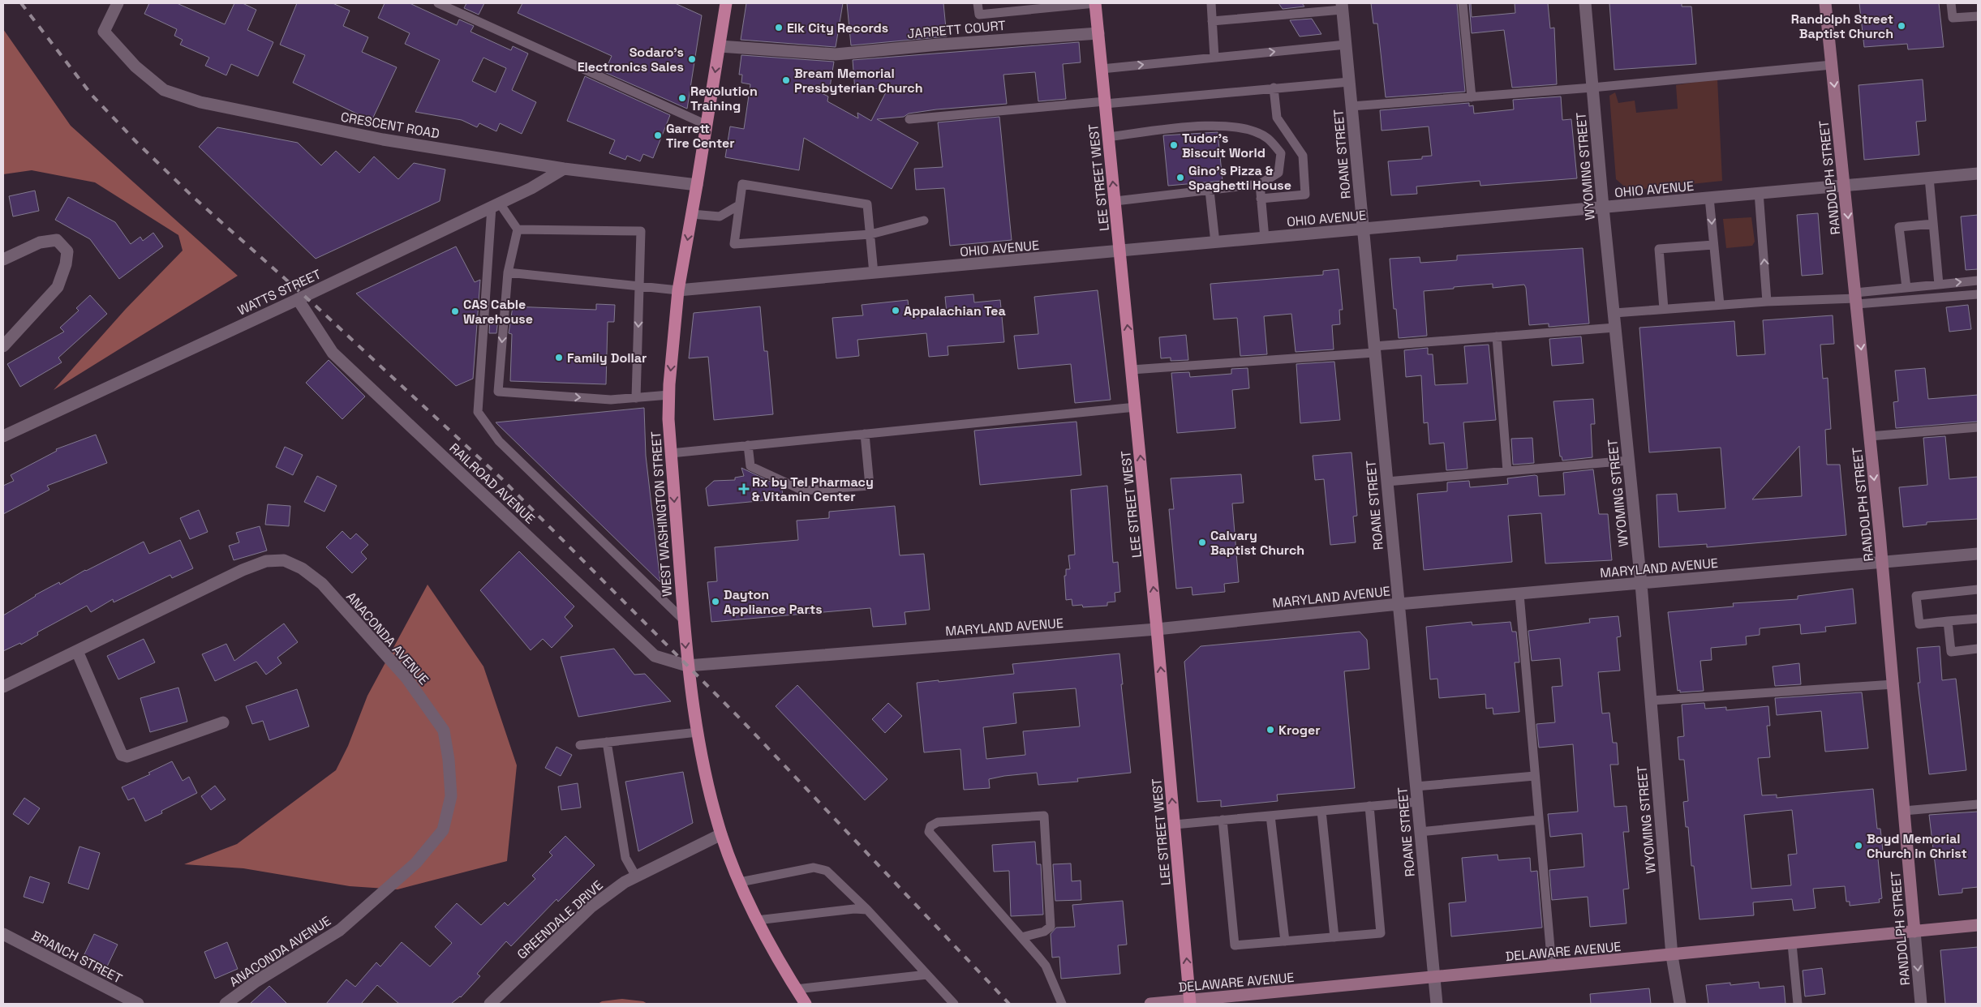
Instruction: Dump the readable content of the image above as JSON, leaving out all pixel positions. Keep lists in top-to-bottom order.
{
  "streets": {
    "main road": [
      "LEE STREET WEST",
      "RANDOLPH STREET",
      "WEST WASHINGTON STREET",
      "DELAWARE AVENUE"
    ],
    "street": [
      "JARRETT COURT",
      "CRESCENT ROAD",
      "ROANE STREET",
      "WYOMING STREET",
      "OHIO AVENUE",
      "WATTS STREET",
      "RAILROAD AVENUE",
      "MARYLAND AVENUE",
      "ANACONDA AVENUE",
      "GREENDALE DRIVE",
      "BRANCH STREET"
    ]
  },
  "crossings": [
    ["JARRETT COURT", "LEE STREET WEST"],
    ["JARRETT COURT", "WEST WASHINGTON STREET"],
    ["CRESCENT ROAD", "WATTS STREET"],
    ["CRESCENT ROAD", "WEST WASHINGTON STREET"],
    ["ROANE STREET", "OHIO AVENUE"],
    ["ROANE STREET", "MARYLAND AVENUE"],
    ["ROANE STREET", "DELAWARE AVENUE"],
    ["WYOMING STREET", "OHIO AVENUE"],
    ["WYOMING STREET", "MARYLAND AVENUE"],
    ["WYOMING STREET", "DELAWARE AVENUE"],
    ["LEE STREET WEST", "OHIO AVENUE"],
    ["LEE STREET WEST", "MARYLAND AVENUE"],
    ["LEE STREET WEST", "DELAWARE AVENUE"],
    ["RANDOLPH STREET", "OHIO AVENUE"],
    ["RANDOLPH STREET", "MARYLAND AVENUE"],
    ["RANDOLPH STREET", "DELAWARE AVENUE"],
    ["OHIO AVENUE", "WEST WASHINGTON STREET"],
    ["WATTS STREET", "RAILROAD AVENUE"],
    ["RAILROAD AVENUE", "WEST WASHINGTON STREET"],
    ["RAILROAD AVENUE", "MARYLAND AVENUE"],
    ["WEST WASHINGTON STREET", "MARYLAND AVENUE"],
    ["WEST WASHINGTON STREET", "GREENDALE DRIVE"]
  ],
  "one_way": ["LEE STREET WEST", "RANDOLPH STREET", "WEST WASHINGTON STREET"],
  "places": {
    "other": [
      "Randolph Street Baptist Church",
      "Elk City Records",
      "Sodaro's Electronics Sales",
      "Bream Memorial Presbyterian Church",
      "Revolution Training",
      "Garrett Tire Center",
      "Tudor's Biscuit World",
      "Gino's Pizza & Spaghetti House",
      "Appalachian Tea",
      "CAS Cable Warehouse",
      "Family Dollar",
      "Calvary Baptist Church",
      "Dayton Appliance Parts",
      "Kroger",
      "Boyd Memorial Church in Christ"
    ],
    "health": ["Rx by Tel Pharmacy & Vitamin Center"]
  }
}
